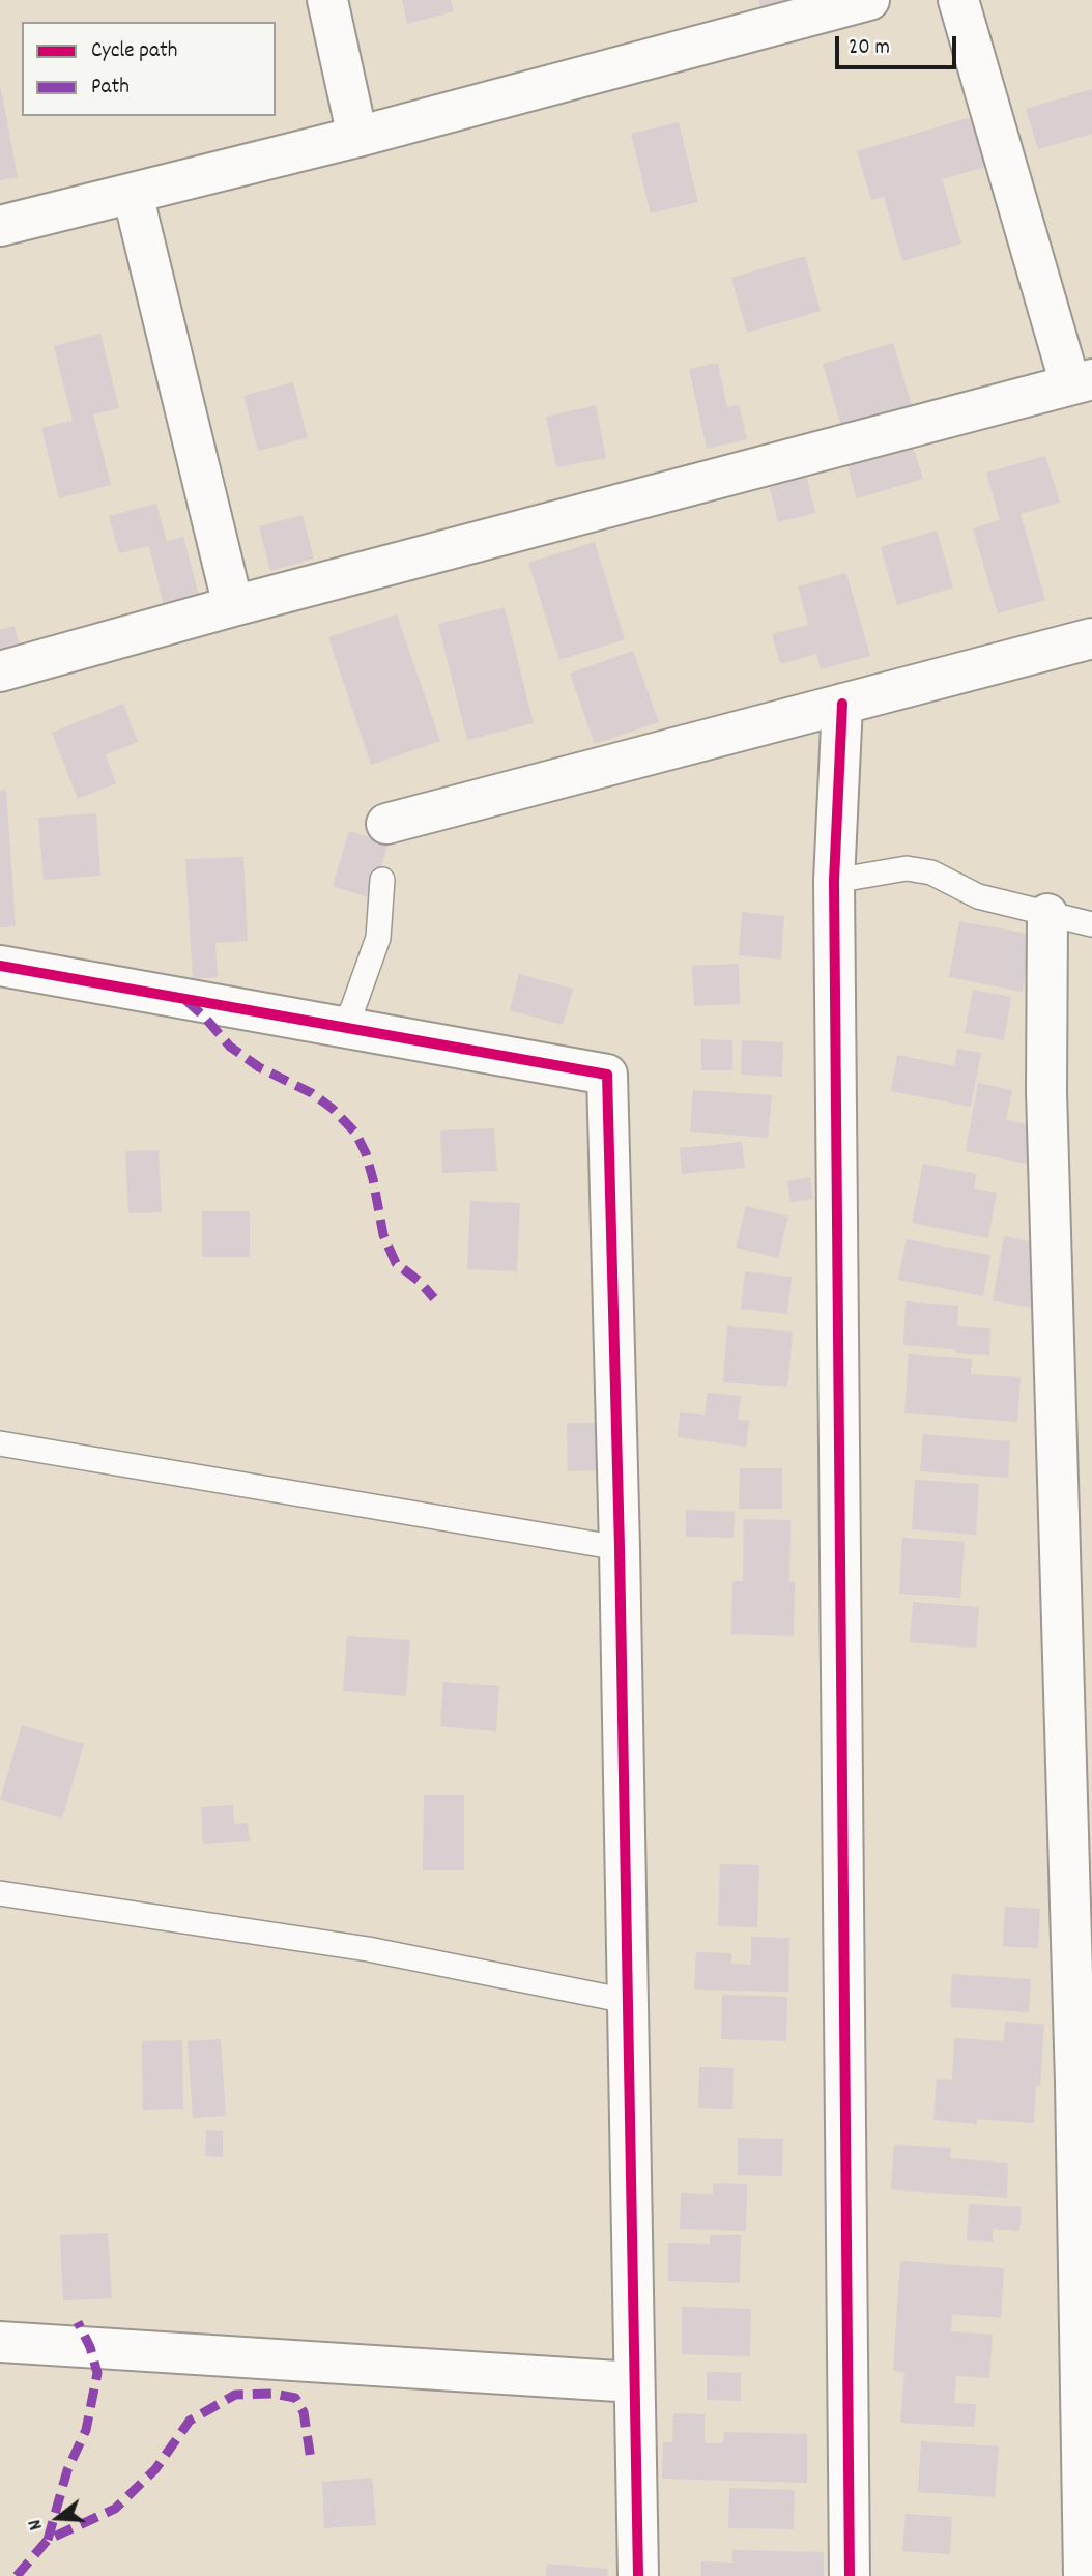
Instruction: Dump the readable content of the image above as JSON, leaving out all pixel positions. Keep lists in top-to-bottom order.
{
  "legend": ["Cycle path", "Path"],
  "scale_bar": "20 m",
  "north": "left"
}
